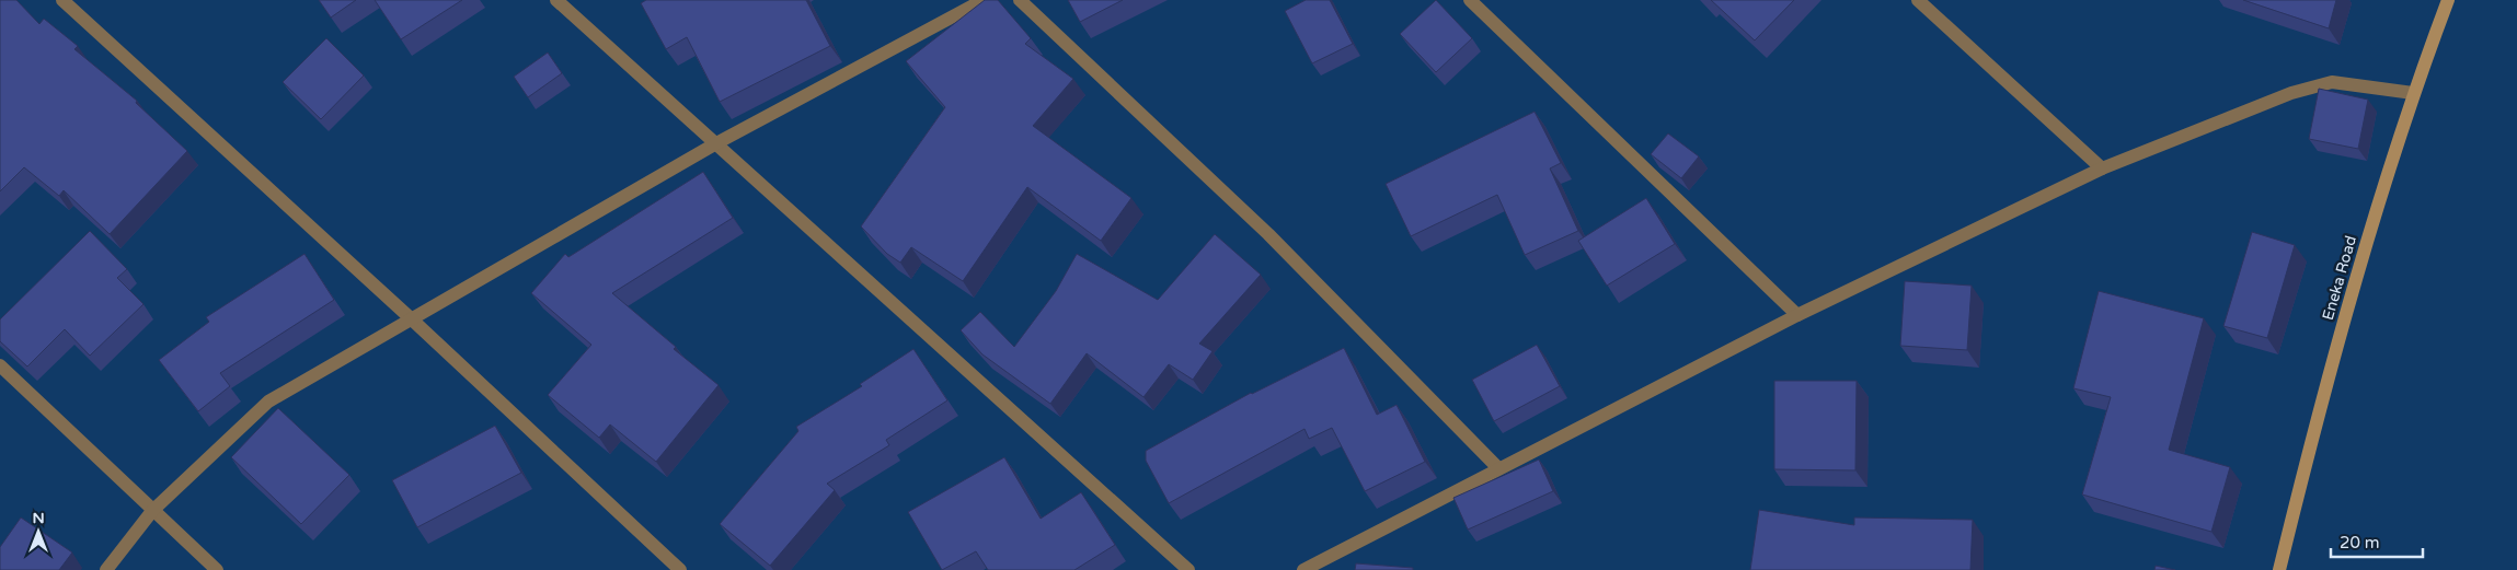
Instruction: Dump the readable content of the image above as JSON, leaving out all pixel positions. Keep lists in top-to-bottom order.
{
  "streets": {
    "main road": ["Eneka Road"]
  },
  "scale_bar": "20 m",
  "north": "top"
}
